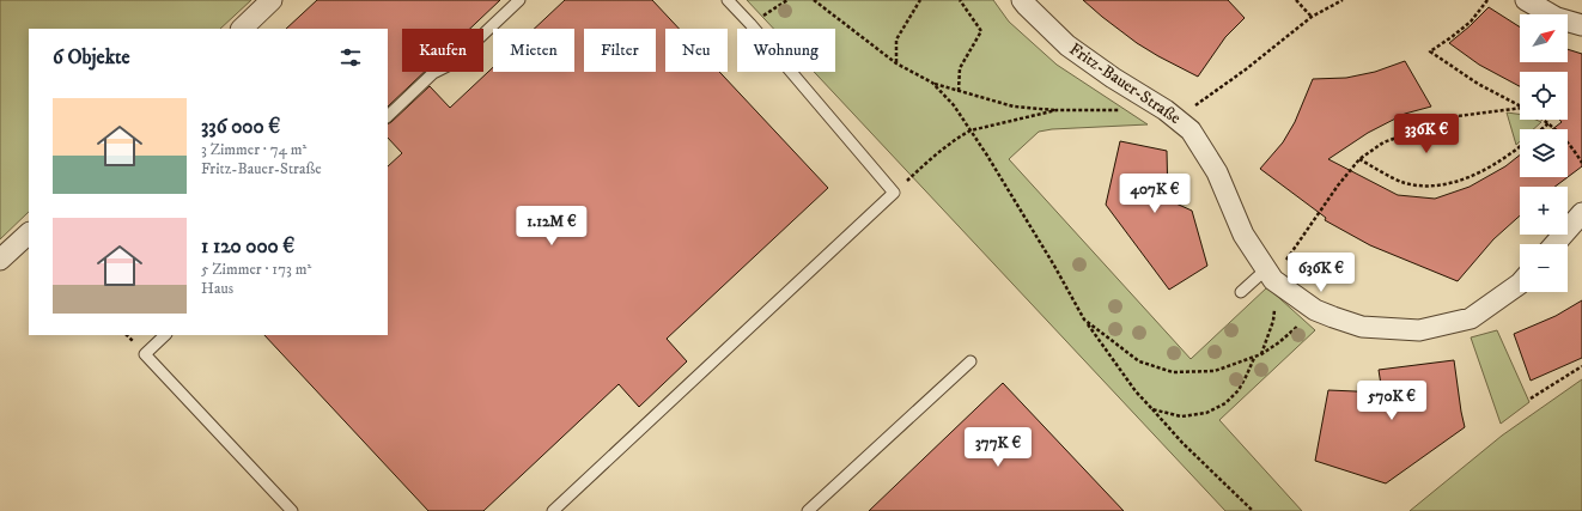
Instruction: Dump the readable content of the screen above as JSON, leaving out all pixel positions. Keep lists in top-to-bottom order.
{
  "streets": {
    "street": ["Fritz-Bauer-Straße"]
  },
  "north": "top right",
  "page": {
    "map_buttons": ["+", "−"],
    "chip": [
      "Kaufen",
      "Mieten",
      "Filter",
      "Neu",
      "Wohnung"
    ],
    "heading": "6 Objekte",
    "list": [
      {
        "name": "336 000 €",
        "note": "3 Zimmer · 74 m² · Fritz-Bauer-Straße"
      },
      {
        "name": "1 120 000 €",
        "note": "5 Zimmer · 173 m² · Haus"
      }
    ],
    "price": [
      "336K €",
      "407K €",
      "1.12M €",
      "636K €",
      "570K €",
      "377K €"
    ]
  }
}
